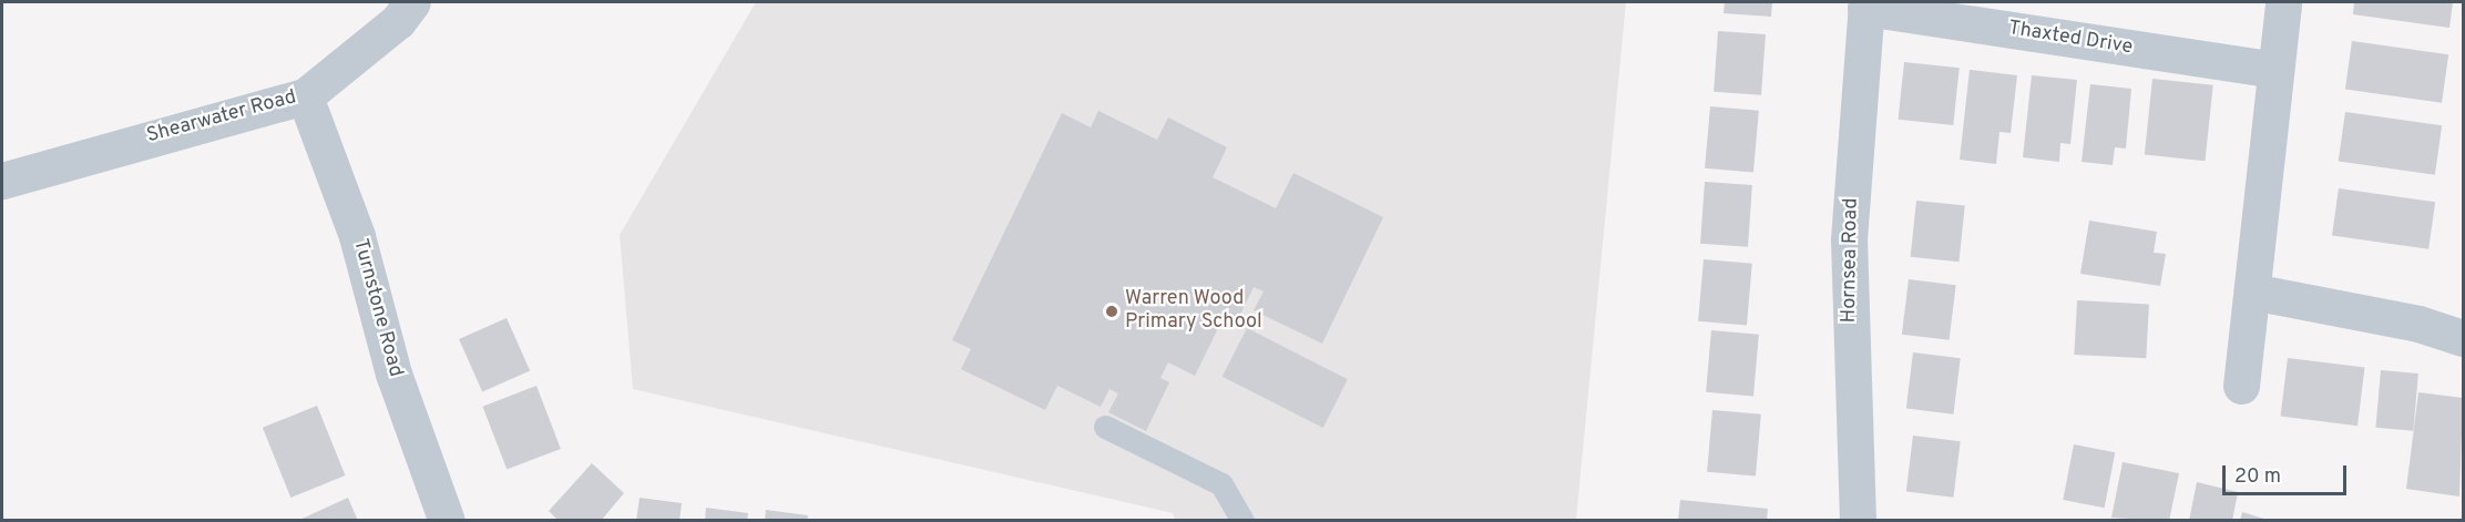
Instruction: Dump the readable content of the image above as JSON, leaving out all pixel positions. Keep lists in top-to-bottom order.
{
  "streets": {
    "street": [
      "Thaxted Drive",
      "Shearwater Road",
      "Hornsea Road",
      "Turnstone Road"
    ]
  },
  "crossings": [
    ["Thaxted Drive", "Hornsea Road"],
    ["Shearwater Road", "Turnstone Road"]
  ],
  "places": ["Warren Wood Primary School"],
  "scale_bar": "20 m"
}
